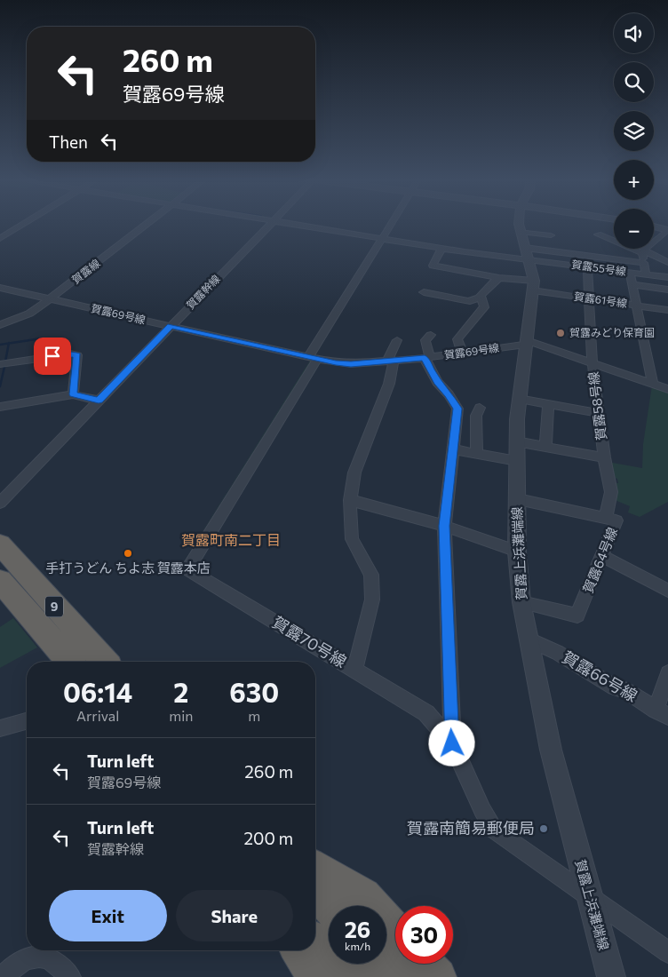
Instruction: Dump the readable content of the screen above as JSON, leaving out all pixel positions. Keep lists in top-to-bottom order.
{
  "streets": {
    "highway": ["9"],
    "street": [
      "賀露55号線",
      "賀露線",
      "賀露幹線",
      "賀露61号線",
      "賀露69号線",
      "賀露58号線",
      "賀露上浜灘端線",
      "賀露64号線",
      "賀露70号線",
      "賀露66号線"
    ]
  },
  "crossings": [
    ["賀露55号線", "賀露58号線"],
    ["賀露55号線", "賀露上浜灘端線"],
    ["賀露線", "賀露69号線"],
    ["賀露幹線", "賀露69号線"],
    ["賀露61号線", "賀露58号線"],
    ["賀露61号線", "賀露上浜灘端線"],
    ["賀露69号線", "賀露上浜灘端線"],
    ["賀露69号線", "賀露70号線"],
    ["賀露58号線", "賀露上浜灘端線"],
    ["賀露上浜灘端線", "賀露64号線"],
    ["賀露上浜灘端線", "賀露70号線"],
    ["賀露上浜灘端線", "賀露66号線"]
  ],
  "districts": ["賀露町南二丁目"],
  "places": ["賀露みどり保育園", "手打うどん ちよ志 賀露本店", "賀露南簡易郵便局"],
  "page": {
    "map_buttons": ["+", "−"],
    "turn": ["260 m", "賀露69号線"],
    "then": "Then",
    "eta": [
      "06:14",
      "Arrival",
      "2",
      "min",
      "630",
      "m"
    ],
    "list": [
      {
        "name": "Turn left",
        "note": "賀露69号線",
        "value": "260 m"
      },
      {
        "name": "Turn left",
        "note": "賀露幹線",
        "value": "200 m"
      }
    ],
    "buttons": ["Exit", "Share"],
    "speed": "26 km/h",
    "limit": "30"
  }
}
